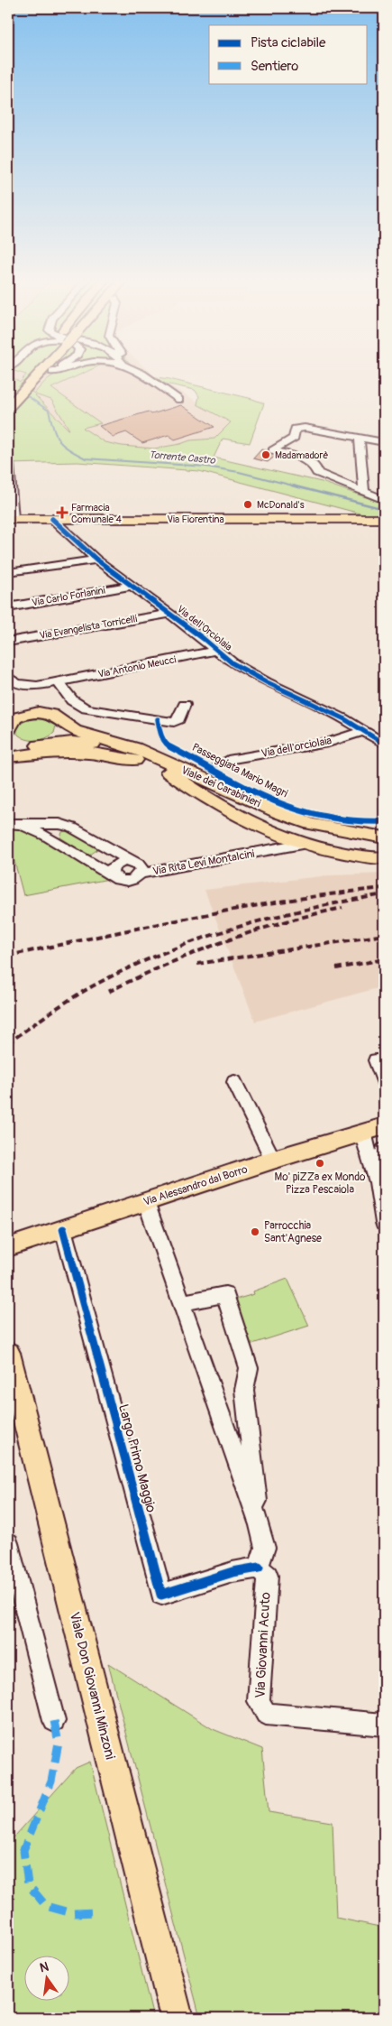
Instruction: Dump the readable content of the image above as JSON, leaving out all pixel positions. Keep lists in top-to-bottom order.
{
  "streets": {
    "main road": [
      "Via Fiorentina",
      "Viale dei Carabinieri",
      "Via Alessandro dal Borro",
      "Viale Don Giovanni Minzoni"
    ],
    "street": [
      "Via Carlo Forlanini",
      "Via Evangelista Torricelli",
      "Via dell'Orciolaia",
      "Via Antonio Meucci",
      "Via dell'orciolaia",
      "Via Rita Levi Montalcini",
      "Largo Primo Maggio",
      "Via Giovanni Acuto"
    ],
    "cycle path": ["Passeggiata Mario Magri"]
  },
  "crossings": [
    ["Via Fiorentina", "Via dell'Orciolaia"],
    ["Via Carlo Forlanini", "Via dell'Orciolaia"],
    ["Via Evangelista Torricelli", "Via dell'Orciolaia"],
    ["Via dell'Orciolaia", "Via Antonio Meucci"],
    ["Via dell'Orciolaia", "Via dell'orciolaia"],
    ["Viale dei Carabinieri", "Via Rita Levi Montalcini"],
    ["Via Alessandro dal Borro", "Largo Primo Maggio"],
    ["Largo Primo Maggio", "Via Giovanni Acuto"]
  ],
  "water": ["Torrente Castro"],
  "places": {
    "other": [
      "Madamadorè",
      "McDonald's",
      "Mo' piZZa ex Mondo Pizza Pescaiola",
      "Parrocchia Sant'Agnese"
    ],
    "health": ["Farmacia Comunale 4"]
  },
  "legend": ["Pista ciclabile", "Sentiero"],
  "north": "top"
}
